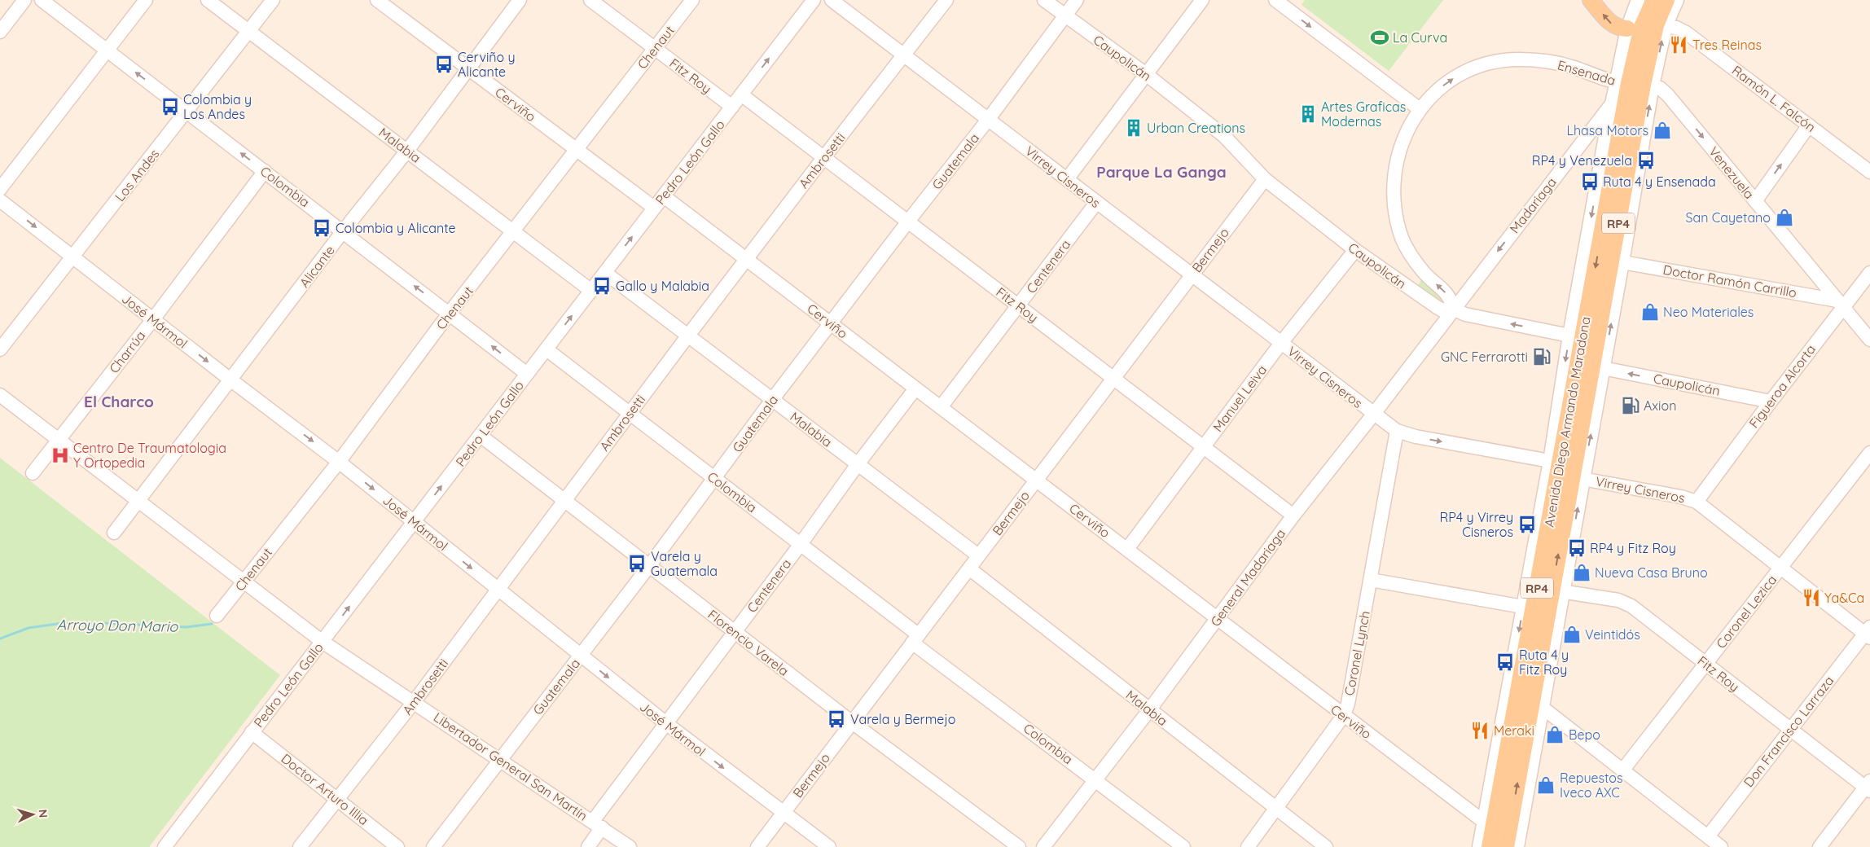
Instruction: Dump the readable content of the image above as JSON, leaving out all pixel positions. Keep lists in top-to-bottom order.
{
  "streets": {
    "main road": ["RP4", "Avenida Diego Armando Maradona"],
    "street": [
      "Chenaut",
      "Caupolicán",
      "Ensenada",
      "Fitz Roy",
      "Ramón L. Falcón",
      "Cerviño",
      "Malabia",
      "Ambrosetti",
      "Guatemala",
      "Pedro León Gallo",
      "Venezuela",
      "Los Andes",
      "Virrey Cisneros",
      "Colombia",
      "Madariaga",
      "Bermejo",
      "Alicante",
      "Centenera",
      "Doctor Ramón Carrillo",
      "José Mármol",
      "Charrúa",
      "Figueroa Alcorta",
      "Manuel Leiva",
      "General Madariaga",
      "Coronel Lezica",
      "Florencio Varela",
      "Coronel Lynch",
      "Don Francisco Larraza",
      "Libertador General San Martín",
      "Doctor Arturo Illia"
    ]
  },
  "crossings": [
    ["Chenaut", "Fitz Roy"],
    ["Chenaut", "Cerviño"],
    ["Chenaut", "Malabia"],
    ["Chenaut", "Colombia"],
    ["Chenaut", "José Mármol"],
    ["Chenaut", "Libertador General San Martín"],
    ["Caupolicán", "Ensenada"],
    ["Caupolicán", "Guatemala"],
    ["Caupolicán", "Madariaga"],
    ["Caupolicán", "Bermejo"],
    ["Caupolicán", "Figueroa Alcorta"],
    ["Caupolicán", "Manuel Leiva"],
    ["Caupolicán", "Avenida Diego Armando Maradona"],
    ["Caupolicán", "General Madariaga"],
    ["Ensenada", "Venezuela"],
    ["Ensenada", "Madariaga"],
    ["Ensenada", "Avenida Diego Armando Maradona"],
    ["Ensenada", "General Madariaga"],
    ["Fitz Roy", "Ambrosetti"],
    ["Fitz Roy", "Guatemala"],
    ["Fitz Roy", "Pedro León Gallo"],
    ["Fitz Roy", "Bermejo"],
    ["Fitz Roy", "Centenera"],
    ["Fitz Roy", "Manuel Leiva"],
    ["Fitz Roy", "Avenida Diego Armando Maradona"],
    ["Fitz Roy", "General Madariaga"],
    ["Fitz Roy", "Coronel Lezica"],
    ["Fitz Roy", "Don Francisco Larraza"],
    ["Ramón L. Falcón", "Avenida Diego Armando Maradona"],
    ["Cerviño", "Ambrosetti"],
    ["Cerviño", "Guatemala"],
    ["Cerviño", "Pedro León Gallo"],
    ["Cerviño", "Bermejo"],
    ["Cerviño", "Alicante"],
    ["Cerviño", "Centenera"],
    ["Cerviño", "Manuel Leiva"],
    ["Cerviño", "Avenida Diego Armando Maradona"],
    ["Cerviño", "General Madariaga"],
    ["Cerviño", "Coronel Lynch"],
    ["Malabia", "Ambrosetti"],
    ["Malabia", "Guatemala"],
    ["Malabia", "Pedro León Gallo"],
    ["Malabia", "Los Andes"],
    ["Malabia", "Bermejo"],
    ["Malabia", "Alicante"],
    ["Malabia", "Centenera"],
    ["Malabia", "General Madariaga"],
    ["Malabia", "Coronel Lynch"],
    ["Ambrosetti", "Virrey Cisneros"],
    ["Ambrosetti", "Colombia"],
    ["Ambrosetti", "José Mármol"],
    ["Ambrosetti", "Florencio Varela"],
    ["Ambrosetti", "Libertador General San Martín"],
    ["Ambrosetti", "Doctor Arturo Illia"],
    ["Guatemala", "Virrey Cisneros"],
    ["Guatemala", "Colombia"],
    ["Guatemala", "José Mármol"],
    ["Guatemala", "Florencio Varela"],
    ["Guatemala", "Libertador General San Martín"],
    ["Pedro León Gallo", "Colombia"],
    ["Pedro León Gallo", "José Mármol"],
    ["Pedro León Gallo", "Florencio Varela"],
    ["Pedro León Gallo", "Libertador General San Martín"],
    ["Pedro León Gallo", "Doctor Arturo Illia"],
    ["Venezuela", "Doctor Ramón Carrillo"],
    ["Venezuela", "Figueroa Alcorta"],
    ["Venezuela", "Avenida Diego Armando Maradona"],
    ["Los Andes", "Colombia"],
    ["Los Andes", "José Mármol"],
    ["Virrey Cisneros", "Bermejo"],
    ["Virrey Cisneros", "Centenera"],
    ["Virrey Cisneros", "Figueroa Alcorta"],
    ["Virrey Cisneros", "Manuel Leiva"],
    ["Virrey Cisneros", "Avenida Diego Armando Maradona"],
    ["Virrey Cisneros", "General Madariaga"],
    ["Virrey Cisneros", "Coronel Lezica"],
    ["Virrey Cisneros", "Coronel Lynch"],
    ["Virrey Cisneros", "Don Francisco Larraza"],
    ["Colombia", "Bermejo"],
    ["Colombia", "Alicante"],
    ["Colombia", "Centenera"],
    ["Colombia", "Charrúa"],
    ["Colombia", "General Madariaga"],
    ["Madariaga", "Avenida Diego Armando Maradona"],
    ["Madariaga", "General Madariaga"],
    ["Bermejo", "José Mármol"],
    ["Bermejo", "Florencio Varela"],
    ["Alicante", "José Mármol"],
    ["Alicante", "Libertador General San Martín"],
    ["Centenera", "José Mármol"],
    ["Centenera", "Florencio Varela"],
    ["Centenera", "Libertador General San Martín"],
    ["Doctor Ramón Carrillo", "Figueroa Alcorta"],
    ["Doctor Ramón Carrillo", "Avenida Diego Armando Maradona"],
    ["José Mármol", "Charrúa"],
    ["Charrúa", "Libertador General San Martín"]
  ],
  "one_way": [
    "Caupolicán",
    "Pedro León Gallo",
    "Venezuela",
    "Madariaga",
    "José Mármol"
  ],
  "districts": ["Parque La Ganga", "El Charco"],
  "water": ["Arroyo Don Mario"],
  "places": {
    "sports": ["La Curva"],
    "restaurant": ["Tres Reinas", "Ya&Ca", "Meraki"],
    "bus stop": [
      "Cerviño y Alicante",
      "Colombia y Los Andes",
      "RP4 y Venezuela",
      "Ruta 4 y Ensenada",
      "Colombia y Alicante",
      "Gallo y Malabia",
      "RP4 y Virrey Cisneros",
      "RP4 y Fitz Roy",
      "Varela y Guatemala",
      "Ruta 4 y Fitz Roy",
      "Varela y Bermejo"
    ],
    "building": ["Artes Graficas Modernas", "Urban Creations"],
    "shop": [
      "Lhasa Motors",
      "San Cayetano",
      "Neo Materiales",
      "Nueva Casa Bruno",
      "Veintidós",
      "Bepo",
      "Repuestos Iveco AXC"
    ],
    "fuel station": ["GNC Ferrarotti", "Axion"],
    "hospital": ["Centro De Traumatologia Y Ortopedia"]
  },
  "north": "right"
}
